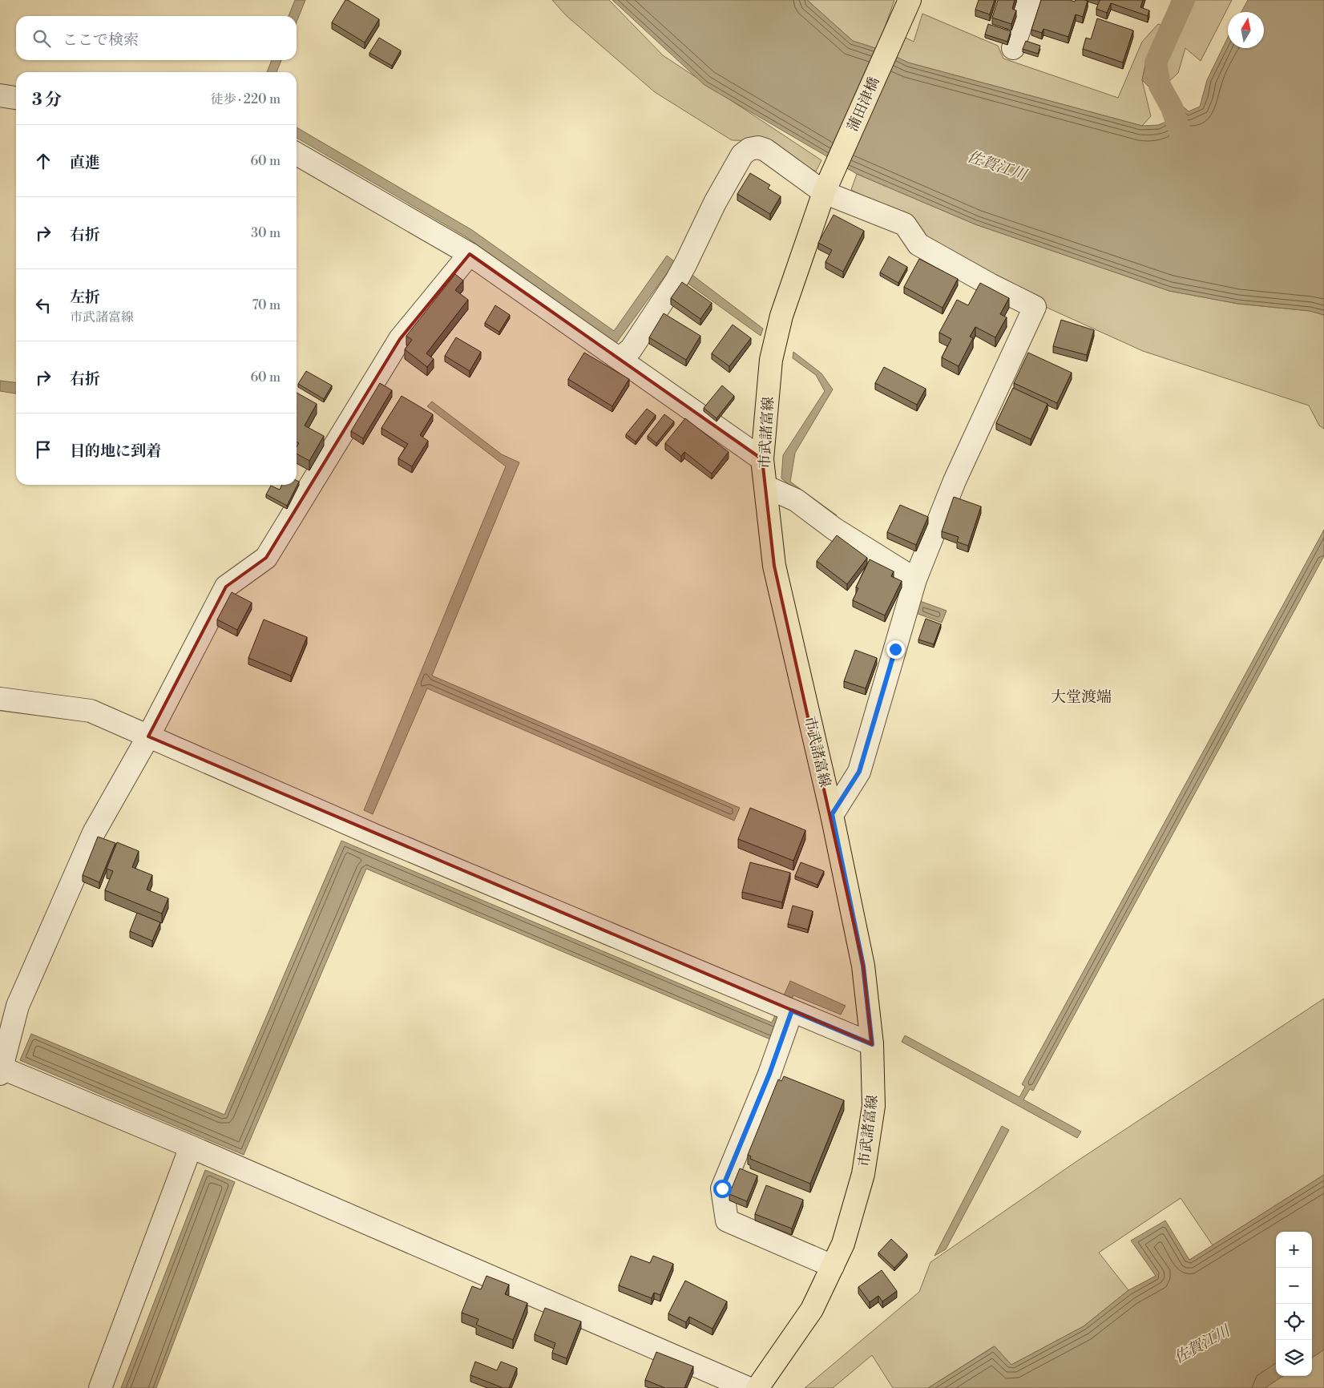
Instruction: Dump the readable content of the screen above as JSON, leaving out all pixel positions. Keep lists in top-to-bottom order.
{
  "streets": {
    "main road": ["蒲田津橋", "市武諸富線"]
  },
  "crossings": [
    ["蒲田津橋", "市武諸富線"]
  ],
  "districts": ["大堂渡端"],
  "water": ["佐賀江川"],
  "north": "top",
  "page": {
    "search": "ここで検索",
    "heading": ["3 分", "徒歩 · 220 m"],
    "list": [
      ["直進", "60 m"],
      ["右折", "30 m"],
      ["左折", "市武諸富線", "70 m"],
      ["右折", "60 m"],
      "目的地に到着"
    ],
    "map_buttons": ["+", "−"]
  }
}
